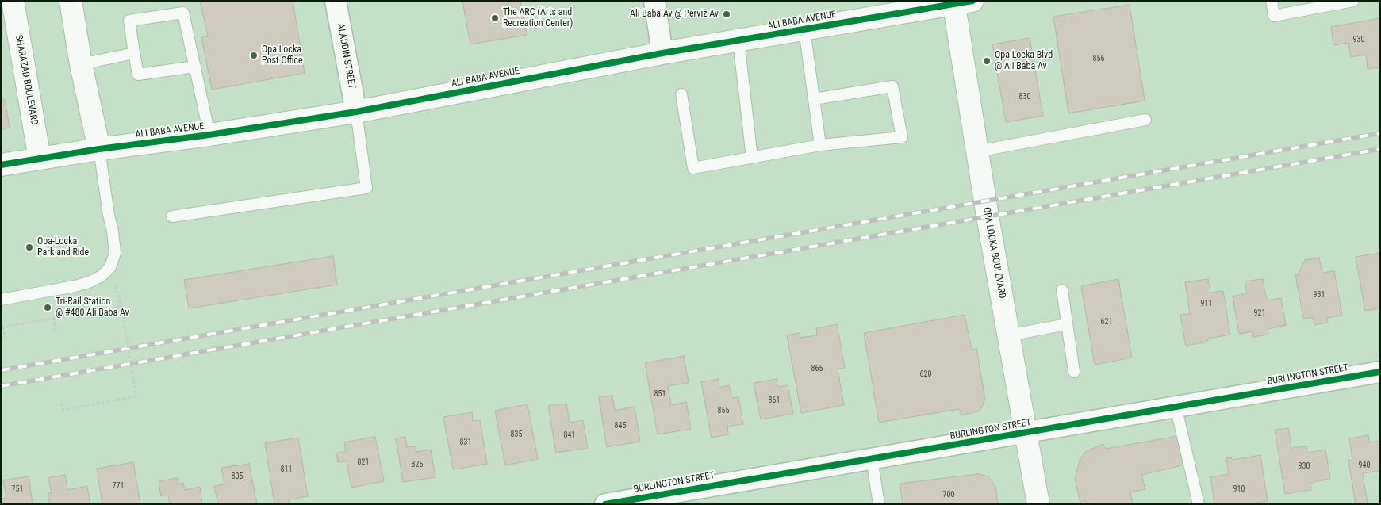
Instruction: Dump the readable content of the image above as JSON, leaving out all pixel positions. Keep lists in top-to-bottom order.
{
  "streets": {
    "street": [
      "ALI BABA AVENUE",
      "ALADDIN STREET",
      "SHARAZAD BOULEVARD",
      "OPA LOCKA BOULEVARD",
      "BURLINGTON STREET"
    ]
  },
  "crossings": [
    ["ALI BABA AVENUE", "ALADDIN STREET"],
    ["ALI BABA AVENUE", "SHARAZAD BOULEVARD"],
    ["ALI BABA AVENUE", "OPA LOCKA BOULEVARD"],
    ["OPA LOCKA BOULEVARD", "BURLINGTON STREET"]
  ],
  "places": [
    "Ali Baba Av @ Perviz Av",
    "The ARC (Arts and Recreation Center)",
    "Opa Locka Post Office",
    "Opa Locka Blvd @ Ali Baba Av",
    "Opa-Locka Park and Ride",
    "Tri-Rail Station @ #480 Ali Baba Av"
  ],
  "house_numbers": [
    "930",
    "856",
    "830",
    "931",
    "911",
    "921",
    "621",
    "865",
    "620",
    "851",
    "861",
    "855",
    "845",
    "835",
    "841",
    "831",
    "821",
    "825",
    "940",
    "930",
    "811",
    "805",
    "771",
    "751",
    "910",
    "700"
  ]
}
